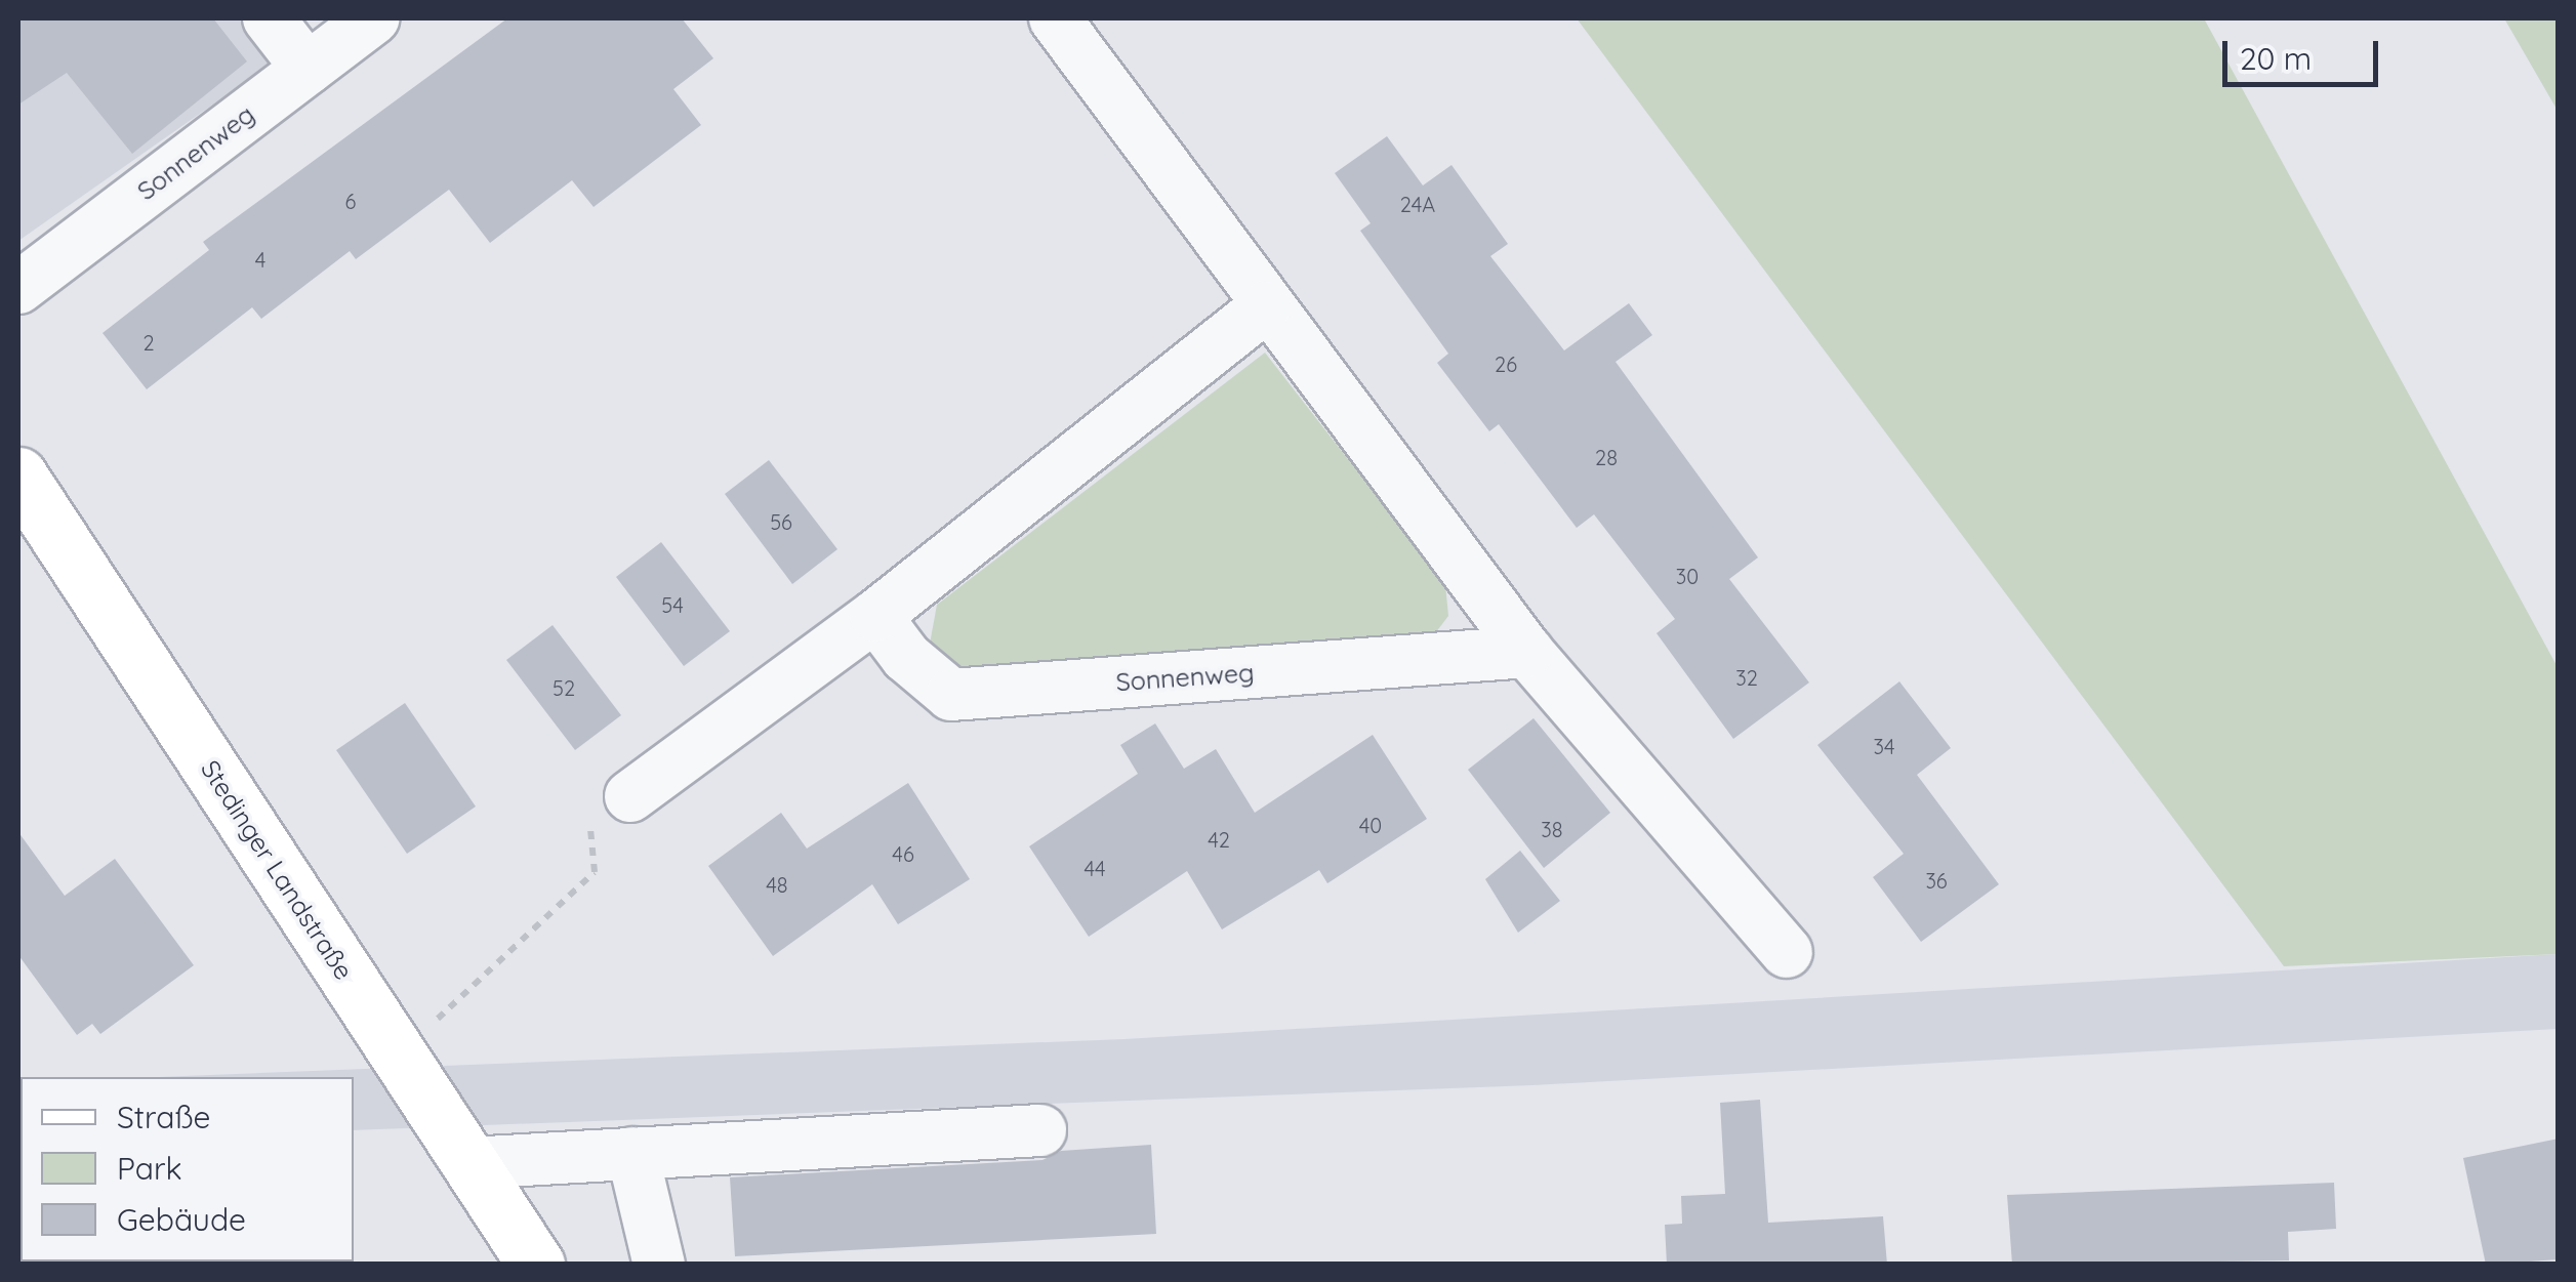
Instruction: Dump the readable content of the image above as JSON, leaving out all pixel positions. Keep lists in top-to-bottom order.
{
  "streets": {
    "main road": ["Stedinger Landstraße"],
    "street": ["Sonnenweg"]
  },
  "house_numbers": [
    "6",
    "24A",
    "4",
    "2",
    "26",
    "28",
    "56",
    "30",
    "54",
    "32",
    "52",
    "34",
    "40",
    "38",
    "42",
    "46",
    "44",
    "36",
    "48"
  ],
  "legend": ["Straße", "Park", "Gebäude"],
  "scale_bar": "20 m"
}
